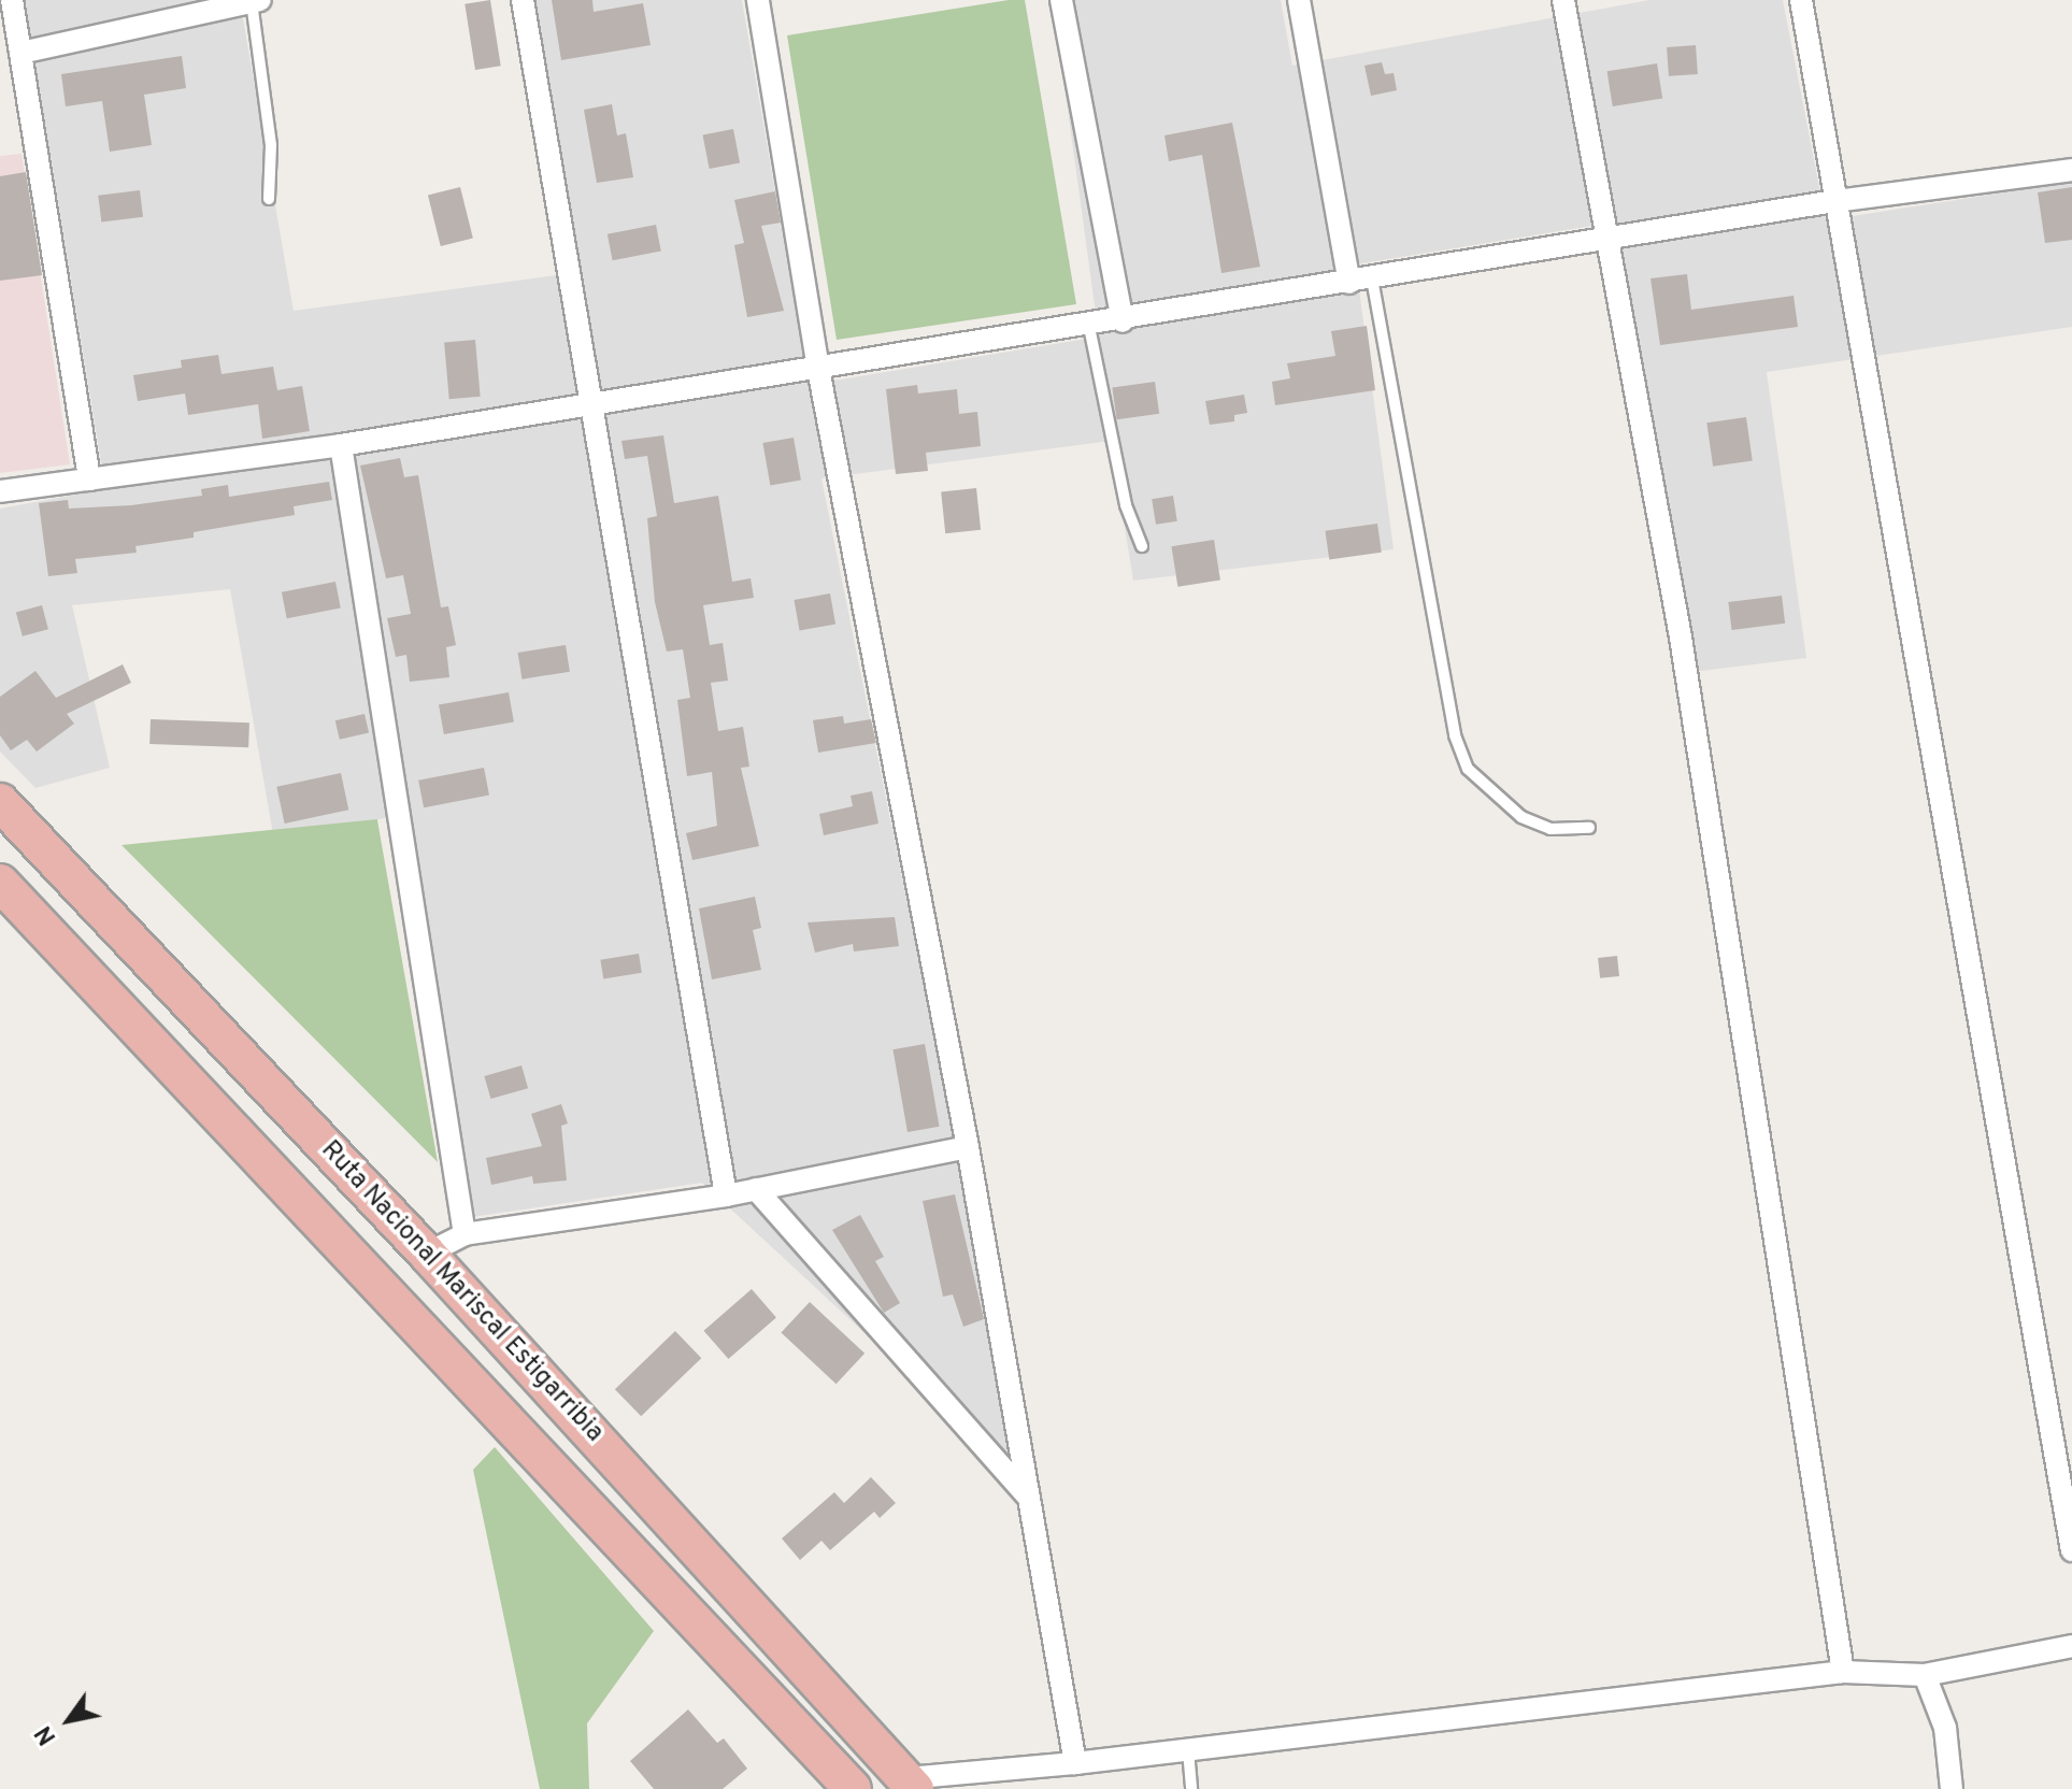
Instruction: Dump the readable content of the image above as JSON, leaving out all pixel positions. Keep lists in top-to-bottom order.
{
  "streets": {
    "highway": ["Ruta Nacional Mariscal Estigarribia"]
  },
  "north": "bottom left"
}
